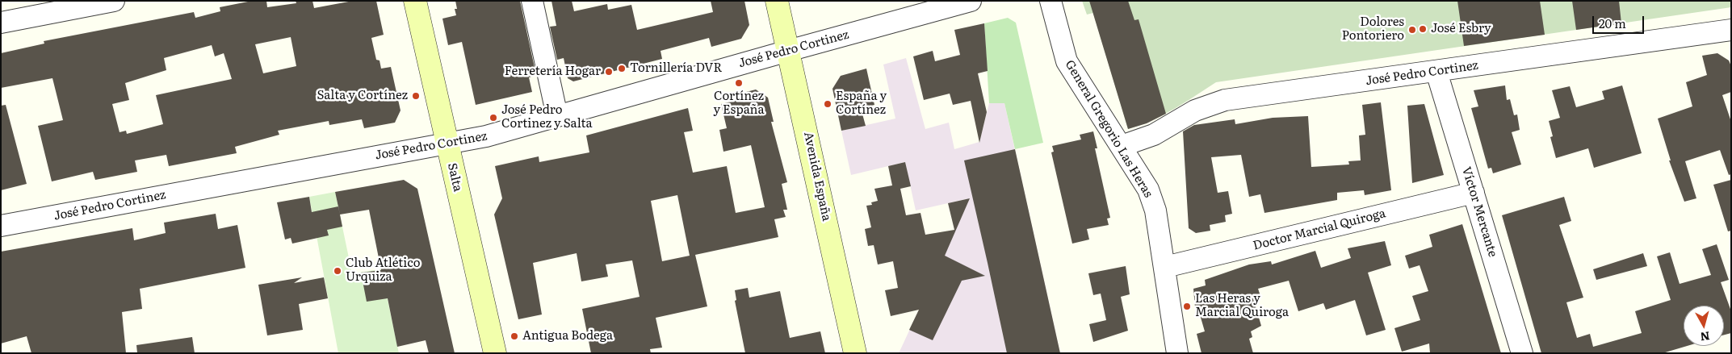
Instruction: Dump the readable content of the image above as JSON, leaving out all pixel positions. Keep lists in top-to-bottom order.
{
  "streets": {
    "main road": ["Avenida España", "Salta"],
    "street": [
      "José Pedro Cortinez",
      "General Gregorio Las Heras",
      "Víctor Mercante",
      "Doctor Marcial Quiroga"
    ]
  },
  "crossings": [
    ["José Pedro Cortinez", "General Gregorio Las Heras"],
    ["José Pedro Cortinez", "Avenida España"],
    ["José Pedro Cortinez", "Salta"],
    ["José Pedro Cortinez", "Víctor Mercante"],
    ["General Gregorio Las Heras", "Doctor Marcial Quiroga"],
    ["Víctor Mercante", "Doctor Marcial Quiroga"]
  ],
  "places": [
    "José Esbry",
    "Dolores Pontoriero",
    "Tornillería DVR",
    "Ferretería Hogar",
    "Cortínez y España",
    "Salta y Cortínez",
    "España y Cortínez",
    "José Pedro Cortinez y Salta",
    "Club Atlético Urquiza",
    "Las Heras y Marcial Quiroga",
    "Antigua Bodega"
  ],
  "scale_bar": "20 m",
  "north": "bottom"
}
